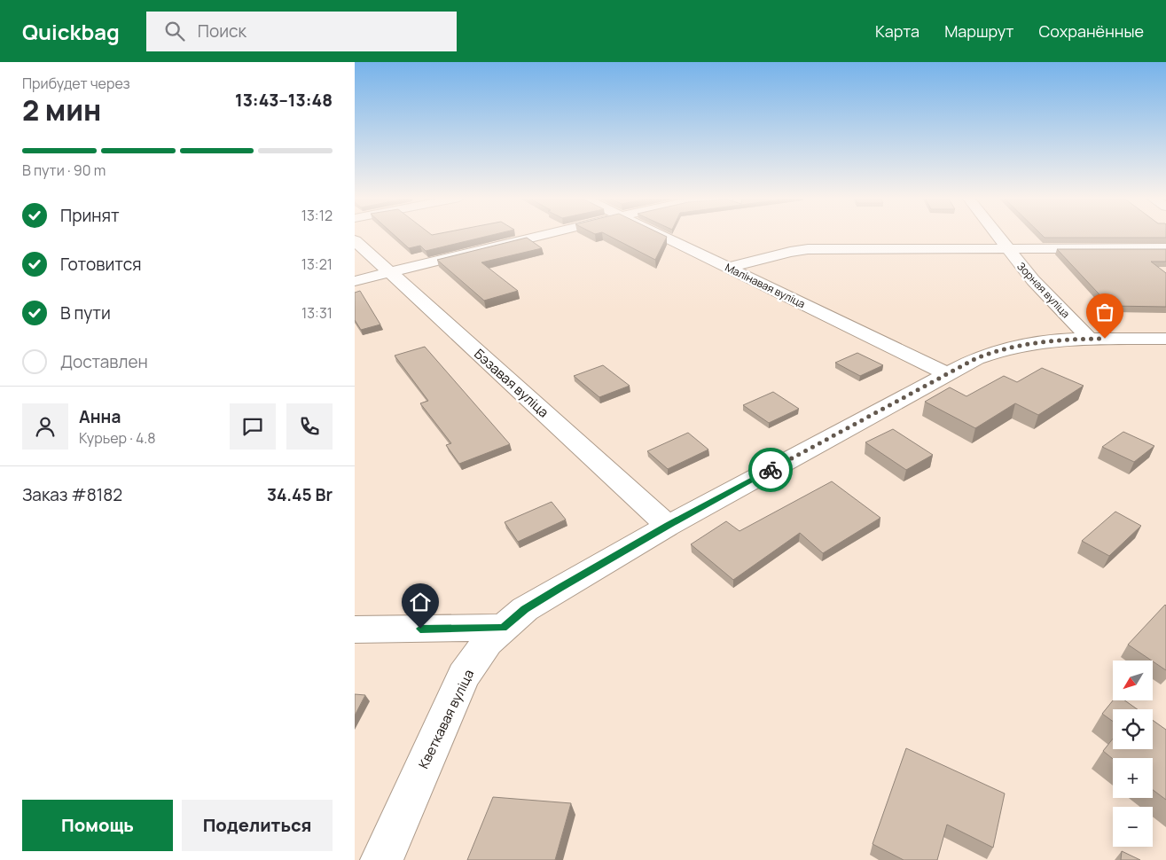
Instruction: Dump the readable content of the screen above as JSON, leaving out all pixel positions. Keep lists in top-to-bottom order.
{
  "streets": {
    "street": [
      "Малінавая вуліца",
      "Зорная вуліца",
      "Бэзавая вуліца",
      "Кветкавая вуліца"
    ]
  },
  "crossings": [
    ["Малінавая вуліца", "Кветкавая вуліца"],
    ["Зорная вуліца", "Кветкавая вуліца"],
    ["Бэзавая вуліца", "Кветкавая вуліца"]
  ],
  "north": "bottom left",
  "page": {
    "header": "Quickbag",
    "search": "Поиск",
    "nav": ["Карта", "Маршрут", "Сохранённые"],
    "heading": ["2 мин", "Прибудет через", "13:43–13:48"],
    "panel": [
      "Анна",
      "Курьер · 4.8",
      "Заказ #8182",
      "34.45 Br"
    ],
    "bar": "В пути · 90 m",
    "list": [
      ["Принят", "13:12"],
      ["Готовится", "13:21"],
      ["В пути", "13:31"],
      "Доставлен"
    ],
    "map_buttons": ["+", "−"],
    "buttons": ["Помощь", "Поделиться"]
  }
}
